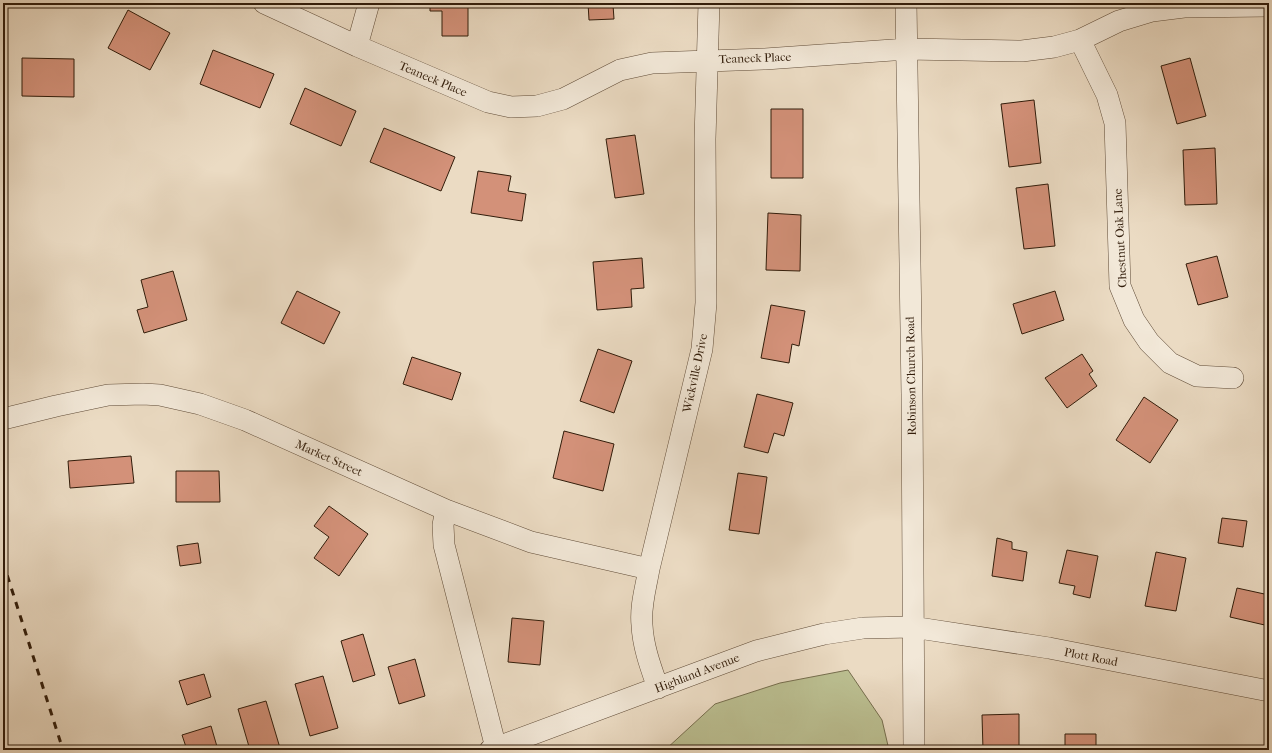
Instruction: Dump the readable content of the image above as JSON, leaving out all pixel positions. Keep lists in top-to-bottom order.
{
  "streets": {
    "street": [
      "Teaneck Place",
      "Chestnut Oak Lane",
      "Wickville Drive",
      "Robinson Church Road",
      "Market Street",
      "Plott Road",
      "Highland Avenue"
    ]
  },
  "crossings": [
    ["Teaneck Place", "Chestnut Oak Lane"],
    ["Teaneck Place", "Wickville Drive"],
    ["Teaneck Place", "Robinson Church Road"],
    ["Wickville Drive", "Market Street"],
    ["Wickville Drive", "Highland Avenue"],
    ["Robinson Church Road", "Plott Road"],
    ["Robinson Church Road", "Highland Avenue"],
    ["Plott Road", "Highland Avenue"]
  ]
}
